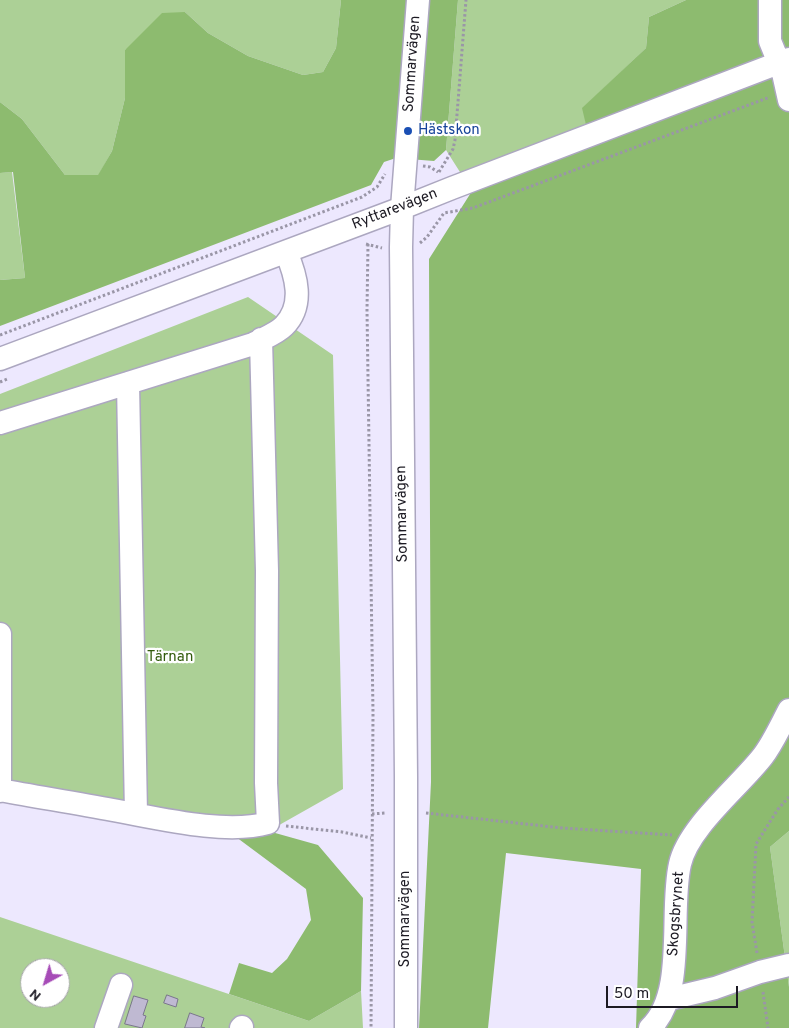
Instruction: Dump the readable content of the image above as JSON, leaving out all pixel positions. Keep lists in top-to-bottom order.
{
  "streets": {
    "street": ["Sommarvägen", "Ryttarevägen", "Skogsbrynet"]
  },
  "crossings": [
    ["Sommarvägen", "Ryttarevägen"]
  ],
  "parks": ["Tärnan"],
  "places": ["Hästskon"],
  "scale_bar": "50 m",
  "north": "bottom left"
}
